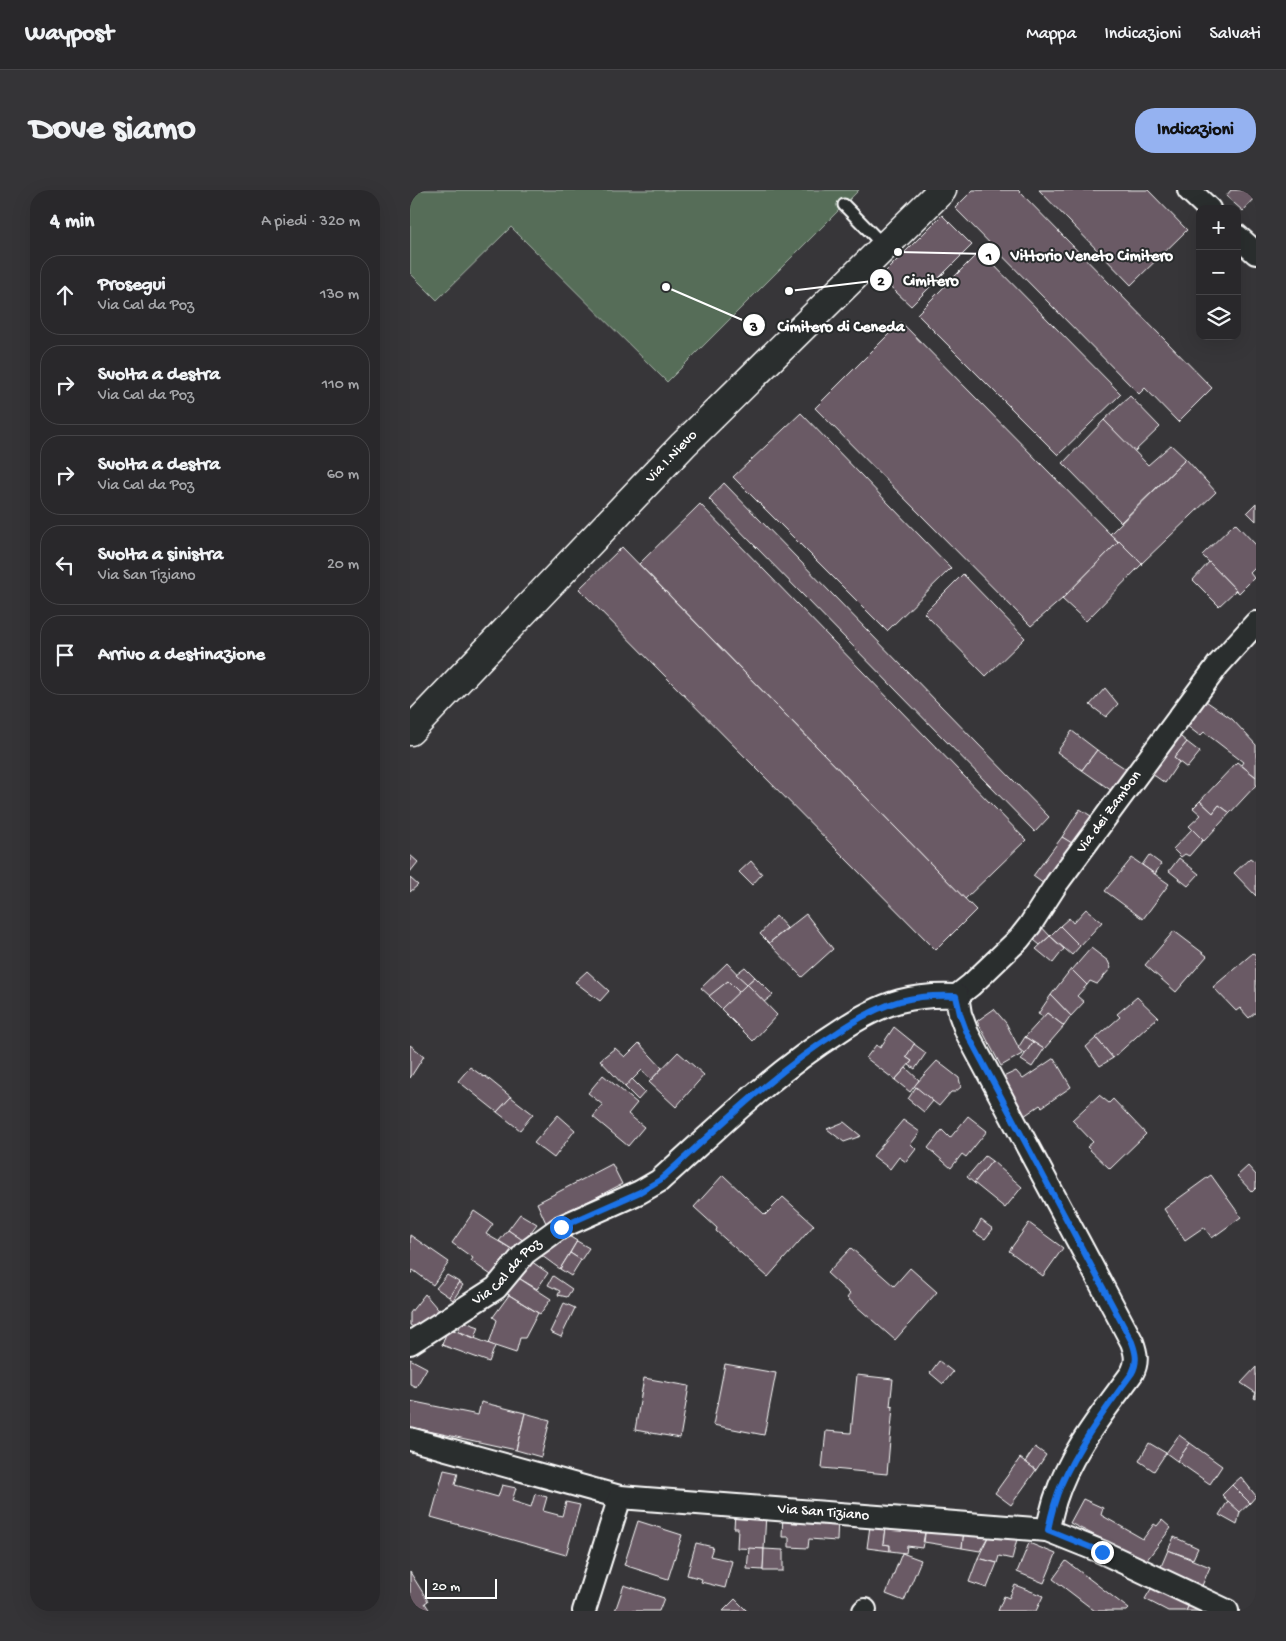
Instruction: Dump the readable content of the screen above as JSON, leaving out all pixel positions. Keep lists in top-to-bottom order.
{
  "streets": {
    "street": [
      "Via I.Nievo",
      "Via dei Zambon",
      "Via Cal da Poz",
      "Via San Tiziano"
    ]
  },
  "crossings": [
    ["Via dei Zambon", "Via Cal da Poz"]
  ],
  "places": ["Vittorio Veneto Cimitero", "Cimitero di Ceneda", "Cimitero"],
  "scale_bar": "20 m",
  "page": {
    "header": "Waypost",
    "nav": ["Mappa", "Indicazioni", "Salvati"],
    "buttons": "Indicazioni",
    "title": "Dove siamo",
    "heading": ["4 min", "A piedi · 320 m"],
    "map_buttons": ["+", "−"],
    "list": [
      ["Prosegui", "Via Cal da Poz", "130 m"],
      ["Svolta a destra", "Via Cal da Poz", "110 m"],
      ["Svolta a destra", "Via Cal da Poz", "60 m"],
      ["Svolta a sinistra", "Via San Tiziano", "20 m"],
      "Arrivo a destinazione"
    ],
    "scale": "20 m"
  }
}
